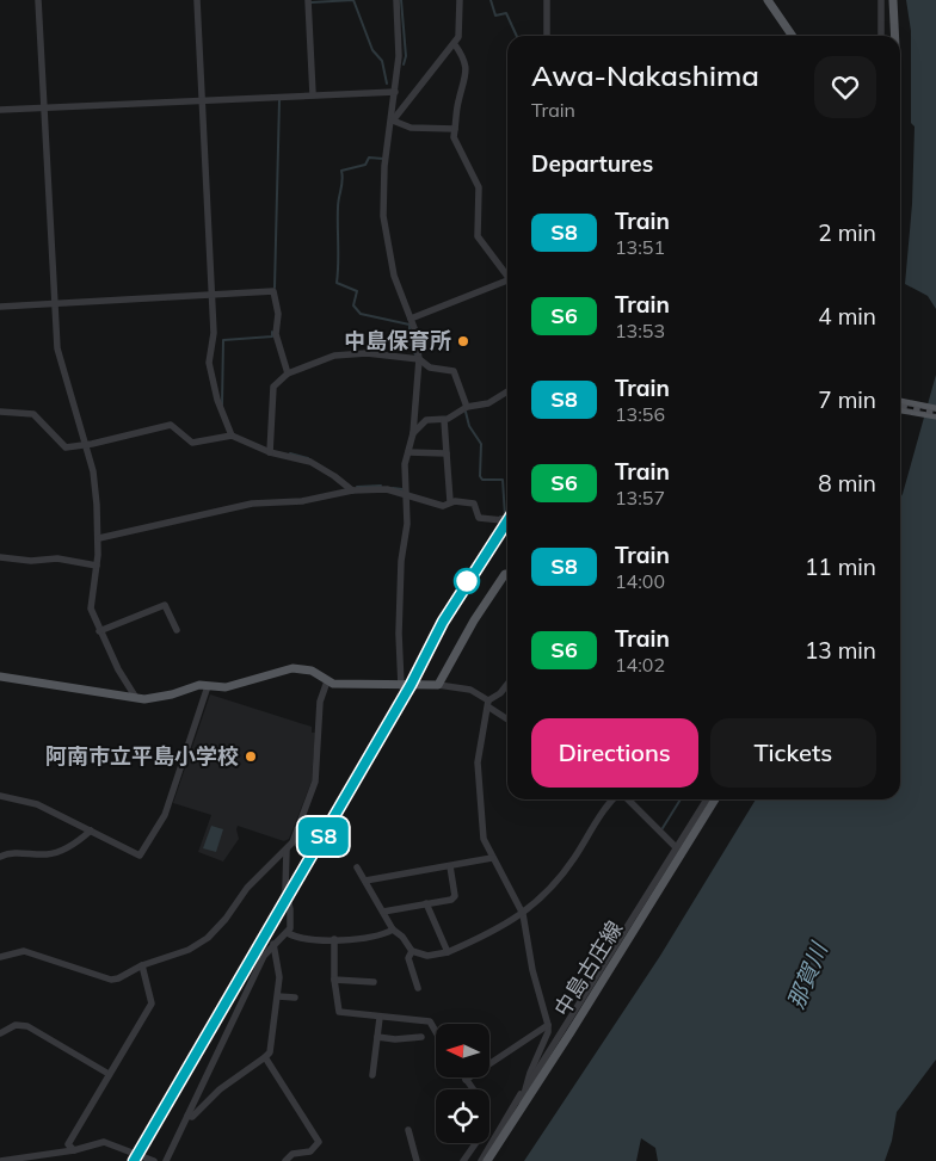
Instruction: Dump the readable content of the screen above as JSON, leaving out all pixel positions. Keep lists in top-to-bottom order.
{
  "streets": {
    "main road": ["中島古庄線"]
  },
  "water": ["那賀川"],
  "places": ["中島保育所", "阿南市立平島小学校"],
  "north": "left",
  "page": {
    "on_map": "S8",
    "heading": [
      ["Awa-Nakashima", "Train"],
      "Departures"
    ],
    "list": [
      {
        "mark": "S8",
        "name": "Train",
        "note": "13:51",
        "value": "2 min"
      },
      {
        "mark": "S6",
        "name": "Train",
        "note": "13:53",
        "value": "4 min"
      },
      {
        "mark": "S8",
        "name": "Train",
        "note": "13:56",
        "value": "7 min"
      },
      {
        "mark": "S6",
        "name": "Train",
        "note": "13:57",
        "value": "8 min"
      },
      {
        "mark": "S8",
        "name": "Train",
        "note": "14:00",
        "value": "11 min"
      },
      {
        "mark": "S6",
        "name": "Train",
        "note": "14:02",
        "value": "13 min"
      }
    ],
    "buttons": ["Directions", "Tickets"]
  }
}
